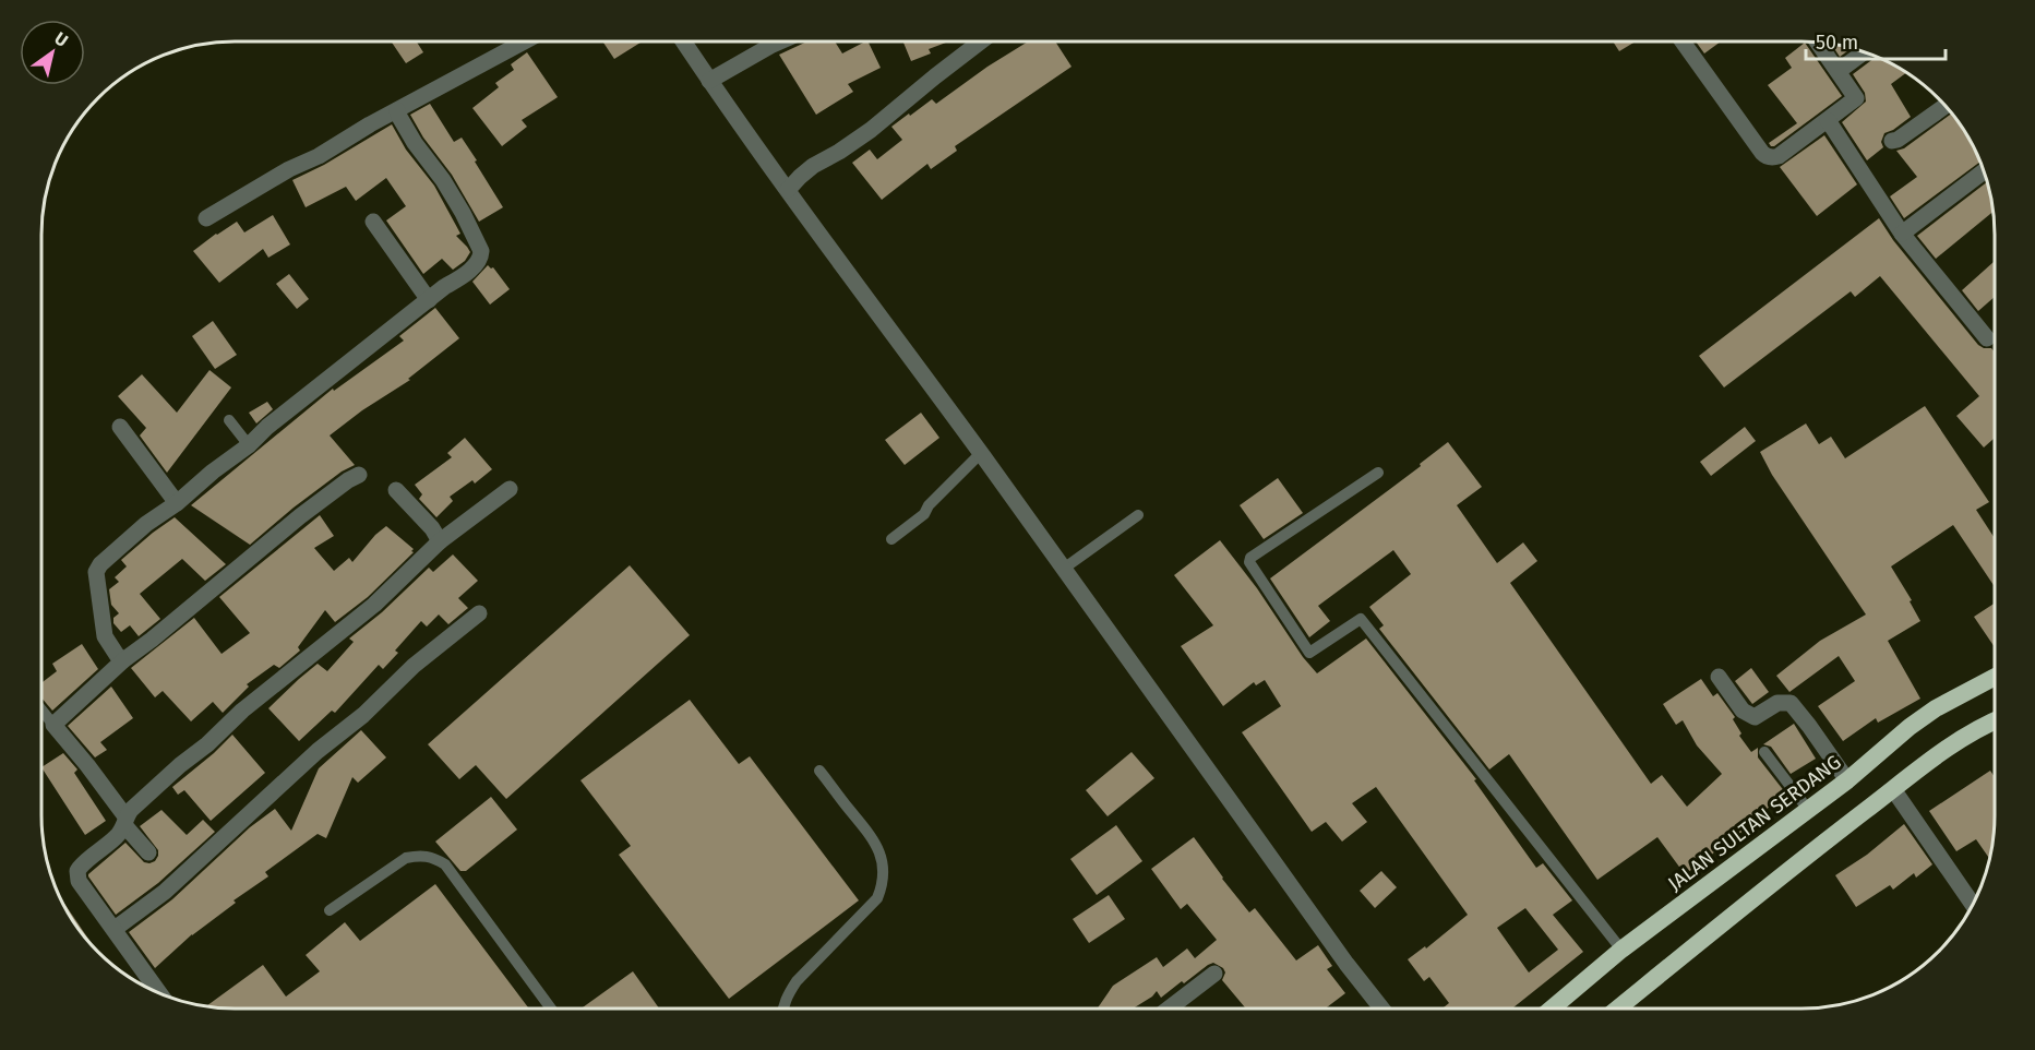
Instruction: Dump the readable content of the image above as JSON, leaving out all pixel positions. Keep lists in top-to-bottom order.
{
  "streets": {
    "highway": ["JALAN SULTAN SERDANG"]
  },
  "scale_bar": "50 m",
  "north": "top right"
}
